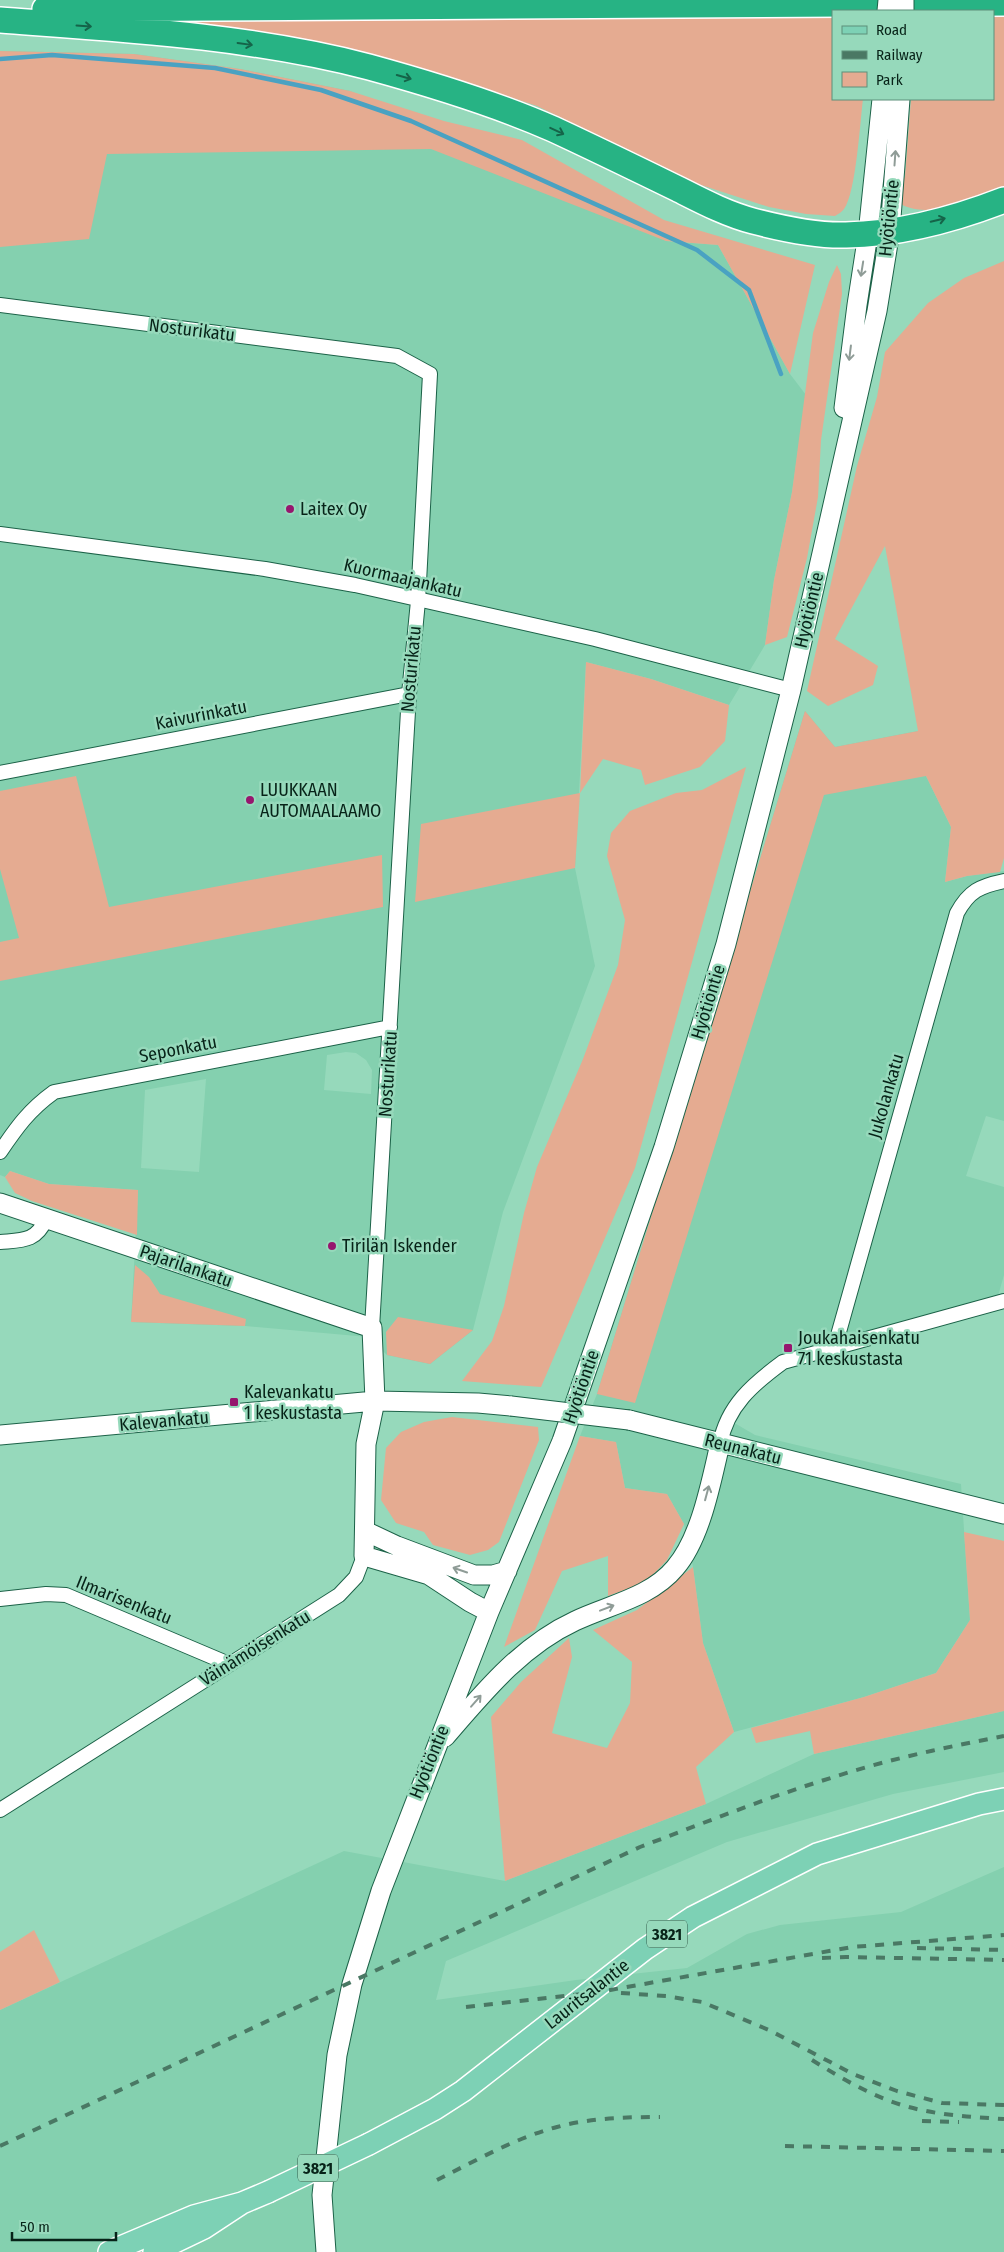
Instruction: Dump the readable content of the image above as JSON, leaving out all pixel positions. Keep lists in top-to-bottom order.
{
  "streets": {
    "main road": [
      "Hyötiöntie",
      "Nosturikatu",
      "Pajarilankatu",
      "Kalevankatu",
      "Reunakatu",
      "Väinämöisenkatu",
      "3821",
      "Lauritsalantie"
    ],
    "street": [
      "Kuormaajankatu",
      "Kaivurinkatu",
      "Seponkatu",
      "Jukolankatu",
      "Ilmarisenkatu"
    ]
  },
  "crossings": [
    ["Hyötiöntie", "Kuormaajankatu"],
    ["Nosturikatu", "Kuormaajankatu"],
    ["Nosturikatu", "Kaivurinkatu"],
    ["Nosturikatu", "Seponkatu"],
    ["Nosturikatu", "Pajarilankatu"],
    ["Nosturikatu", "Kalevankatu"],
    ["Nosturikatu", "Väinämöisenkatu"],
    ["Kalevankatu", "Reunakatu"],
    ["Kalevankatu", "Väinämöisenkatu"],
    ["Ilmarisenkatu", "Väinämöisenkatu"]
  ],
  "places": {
    "other": ["Laitex Oy", "LUUKKAAN AUTOMAALAAMO", "Tirilän Iskender"],
    "transit": ["Joukahaisenkatu 71 keskustasta", "Kalevankatu 1 keskustasta"]
  },
  "legend": ["Road", "Railway", "Park"],
  "scale_bar": "50 m"
}
